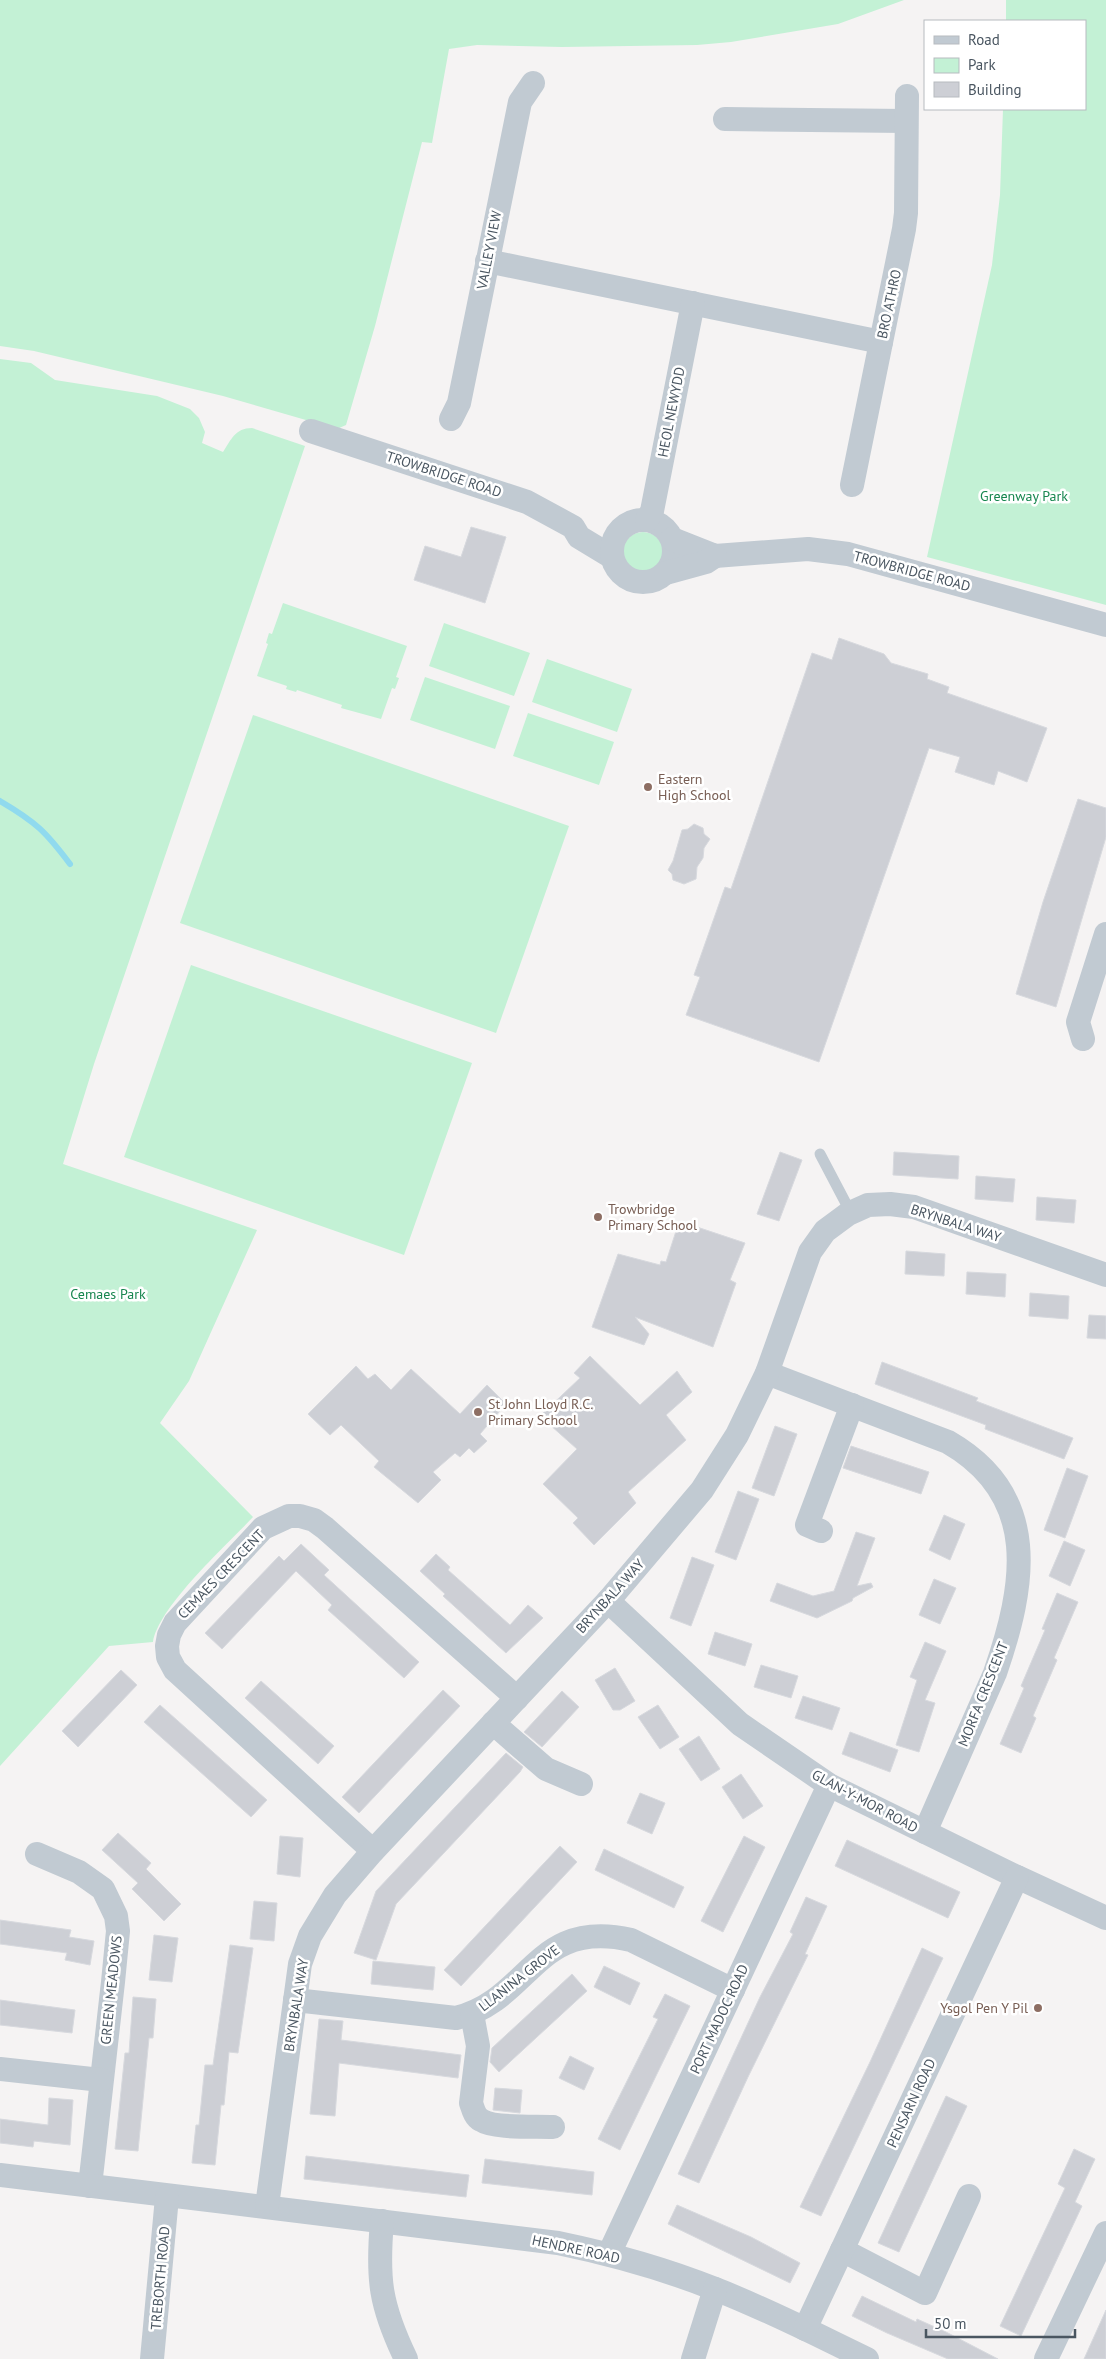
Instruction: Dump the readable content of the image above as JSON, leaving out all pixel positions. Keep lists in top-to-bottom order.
{
  "streets": {
    "street": [
      "VALLEY VIEW",
      "BRO ATHRO",
      "HEOL NEWYDD",
      "TROWBRIDGE ROAD",
      "BRYNBALA WAY",
      "CEMAES CRESCENT",
      "MORFA CRESCENT",
      "GLAN-Y-MOR ROAD",
      "LLANINA GROVE",
      "GREEN MEADOWS",
      "PORT MADOC ROAD",
      "PENSARN ROAD",
      "HENDRE ROAD",
      "TREBORTH ROAD"
    ]
  },
  "crossings": [
    ["HEOL NEWYDD", "TROWBRIDGE ROAD"],
    ["BRYNBALA WAY", "CEMAES CRESCENT"],
    ["BRYNBALA WAY", "MORFA CRESCENT"],
    ["BRYNBALA WAY", "GLAN-Y-MOR ROAD"],
    ["BRYNBALA WAY", "LLANINA GROVE"],
    ["BRYNBALA WAY", "HENDRE ROAD"],
    ["MORFA CRESCENT", "GLAN-Y-MOR ROAD"],
    ["GLAN-Y-MOR ROAD", "PORT MADOC ROAD"],
    ["GLAN-Y-MOR ROAD", "PENSARN ROAD"],
    ["LLANINA GROVE", "PORT MADOC ROAD"],
    ["GREEN MEADOWS", "HENDRE ROAD"],
    ["PORT MADOC ROAD", "HENDRE ROAD"],
    ["PENSARN ROAD", "HENDRE ROAD"],
    ["HENDRE ROAD", "TREBORTH ROAD"]
  ],
  "parks": ["Greenway Park", "Cemaes Park"],
  "places": [
    "Eastern High School",
    "Trowbridge Primary School",
    "St John Lloyd R.C. Primary School",
    "Ysgol Pen Y Pil"
  ],
  "legend": ["Road", "Park", "Building"],
  "scale_bar": "50 m"
}
